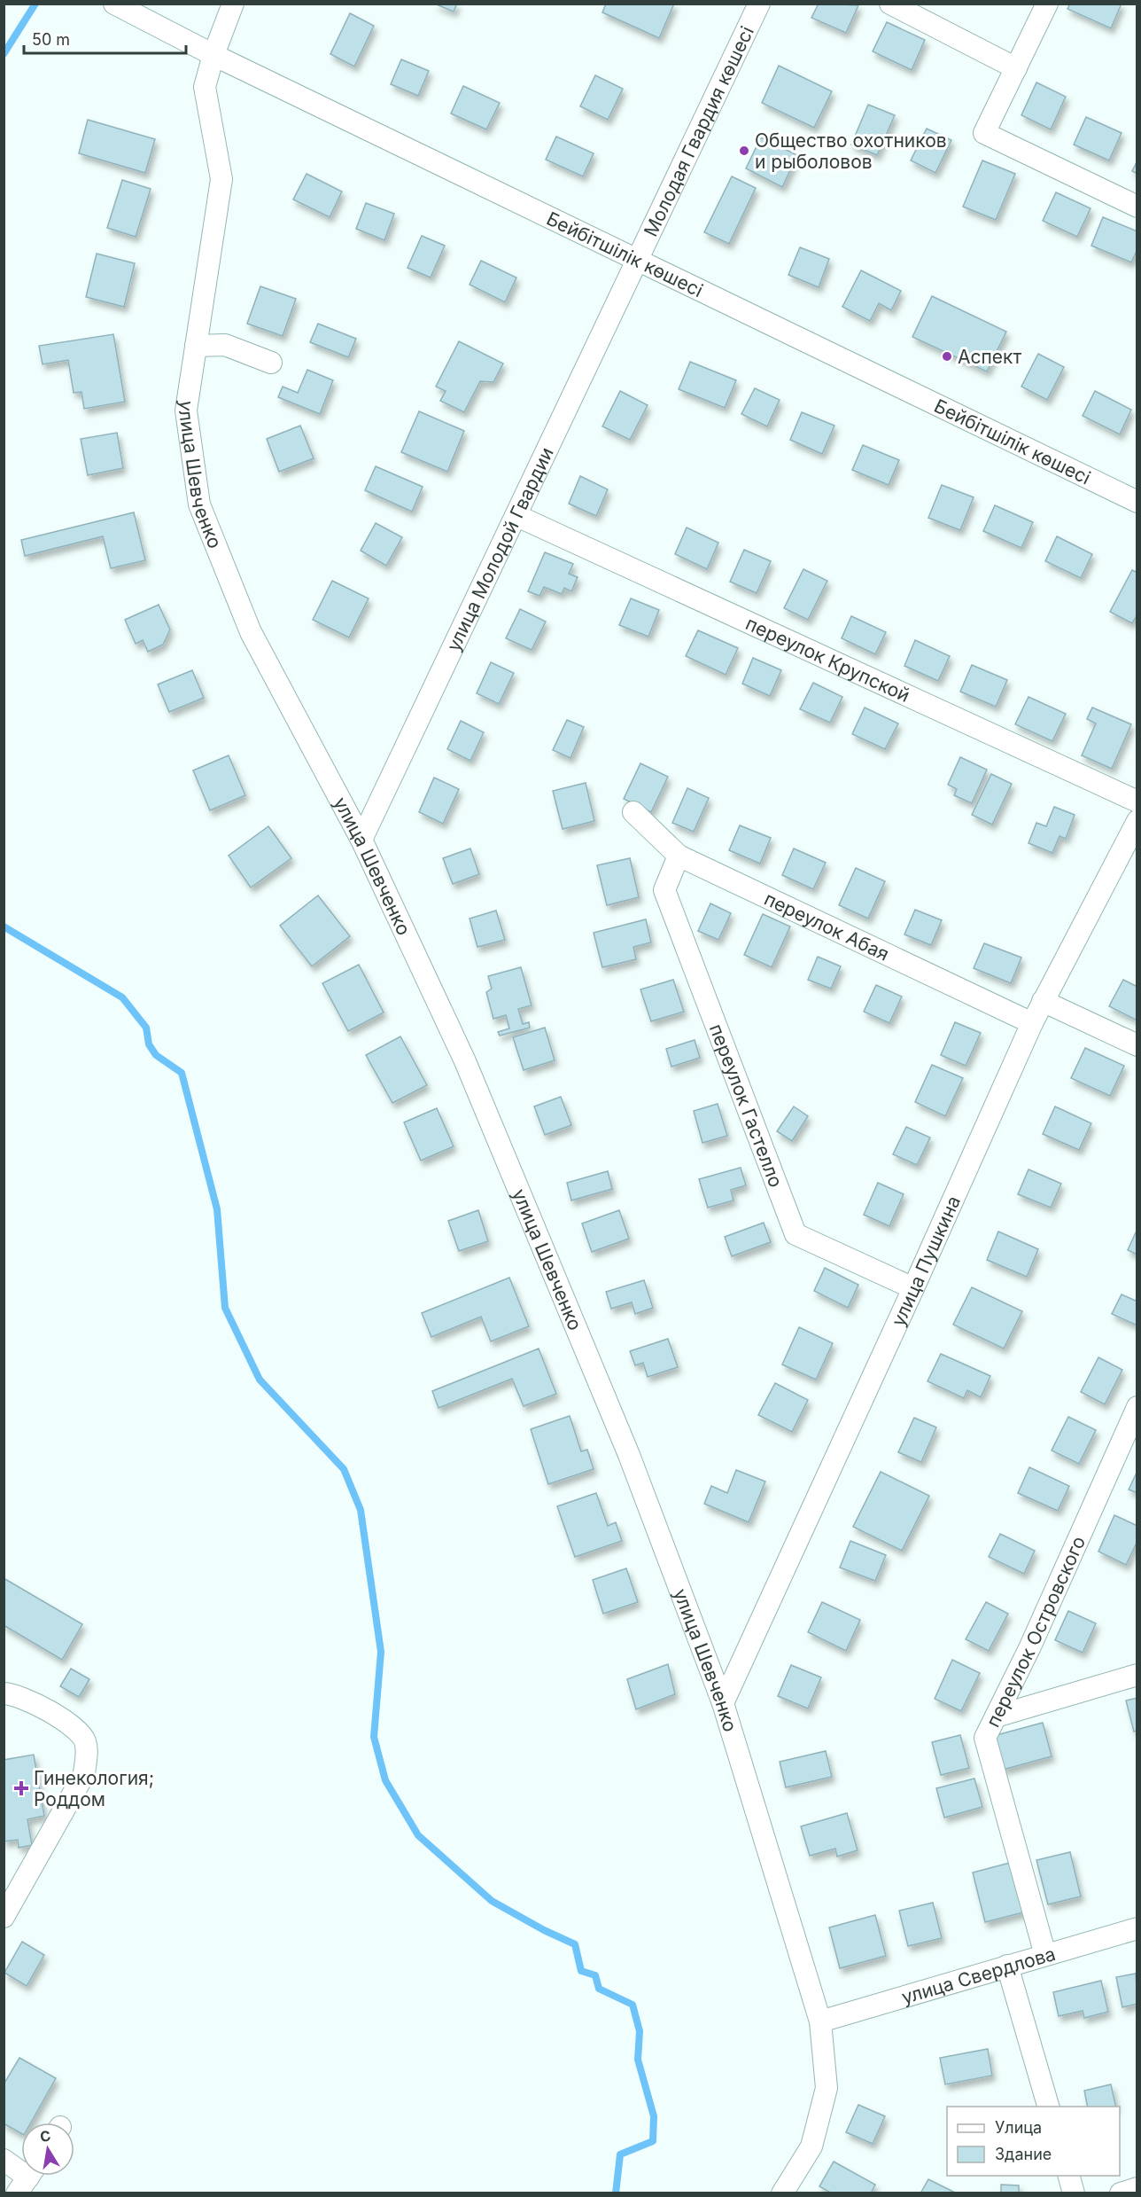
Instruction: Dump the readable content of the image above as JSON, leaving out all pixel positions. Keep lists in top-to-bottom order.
{
  "streets": {
    "street": [
      "Молодая Гвардия көшесі",
      "Бейбітшілік көшесі",
      "улица Шевченко",
      "улица Молодой Гвардии",
      "переулок Крупской",
      "переулок Абая",
      "переулок Гастелло",
      "улица Пушкина",
      "переулок Островского",
      "улица Свердлова"
    ]
  },
  "crossings": [
    ["Молодая Гвардия көшесі", "Бейбітшілік көшесі"],
    ["Молодая Гвардия көшесі", "улица Молодой Гвардии"],
    ["Бейбітшілік көшесі", "улица Шевченко"],
    ["Бейбітшілік көшесі", "улица Молодой Гвардии"],
    ["улица Шевченко", "улица Молодой Гвардии"],
    ["улица Шевченко", "улица Пушкина"],
    ["улица Шевченко", "улица Свердлова"],
    ["улица Молодой Гвардии", "переулок Крупской"],
    ["переулок Абая", "переулок Гастелло"],
    ["переулок Абая", "улица Пушкина"],
    ["переулок Гастелло", "улица Пушкина"],
    ["переулок Островского", "улица Свердлова"]
  ],
  "places": {
    "other": ["Общество охотников и рыболовов", "Аспект"],
    "health": ["Гинекология; Роддом"]
  },
  "legend": ["Улица", "Здание"],
  "scale_bar": "50 m",
  "north": "top"
}
